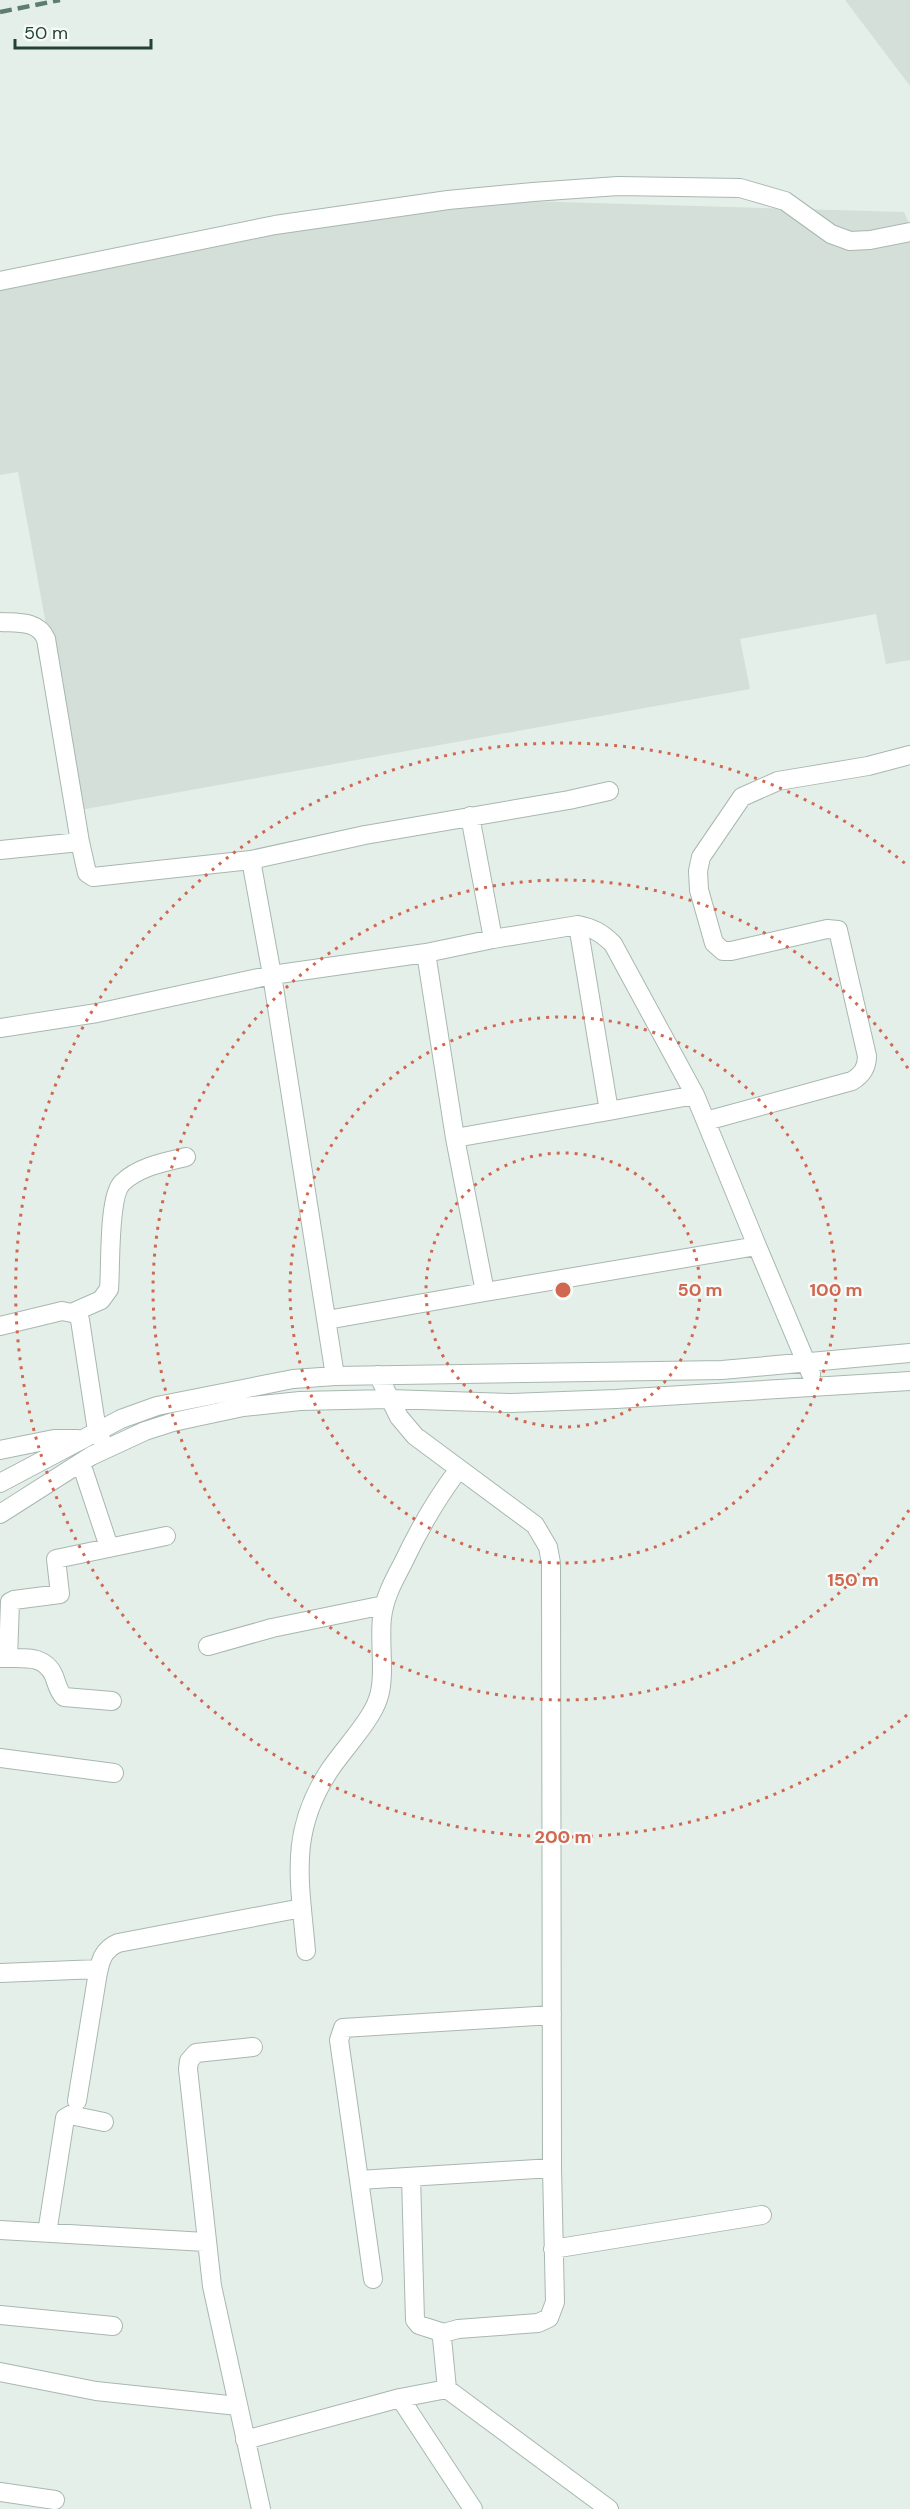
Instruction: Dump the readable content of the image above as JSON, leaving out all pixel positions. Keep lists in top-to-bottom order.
{
  "scale_bar": "50 m",
  "rings": [
    "50 m",
    "100 m",
    "150 m",
    "200 m"
  ]
}
